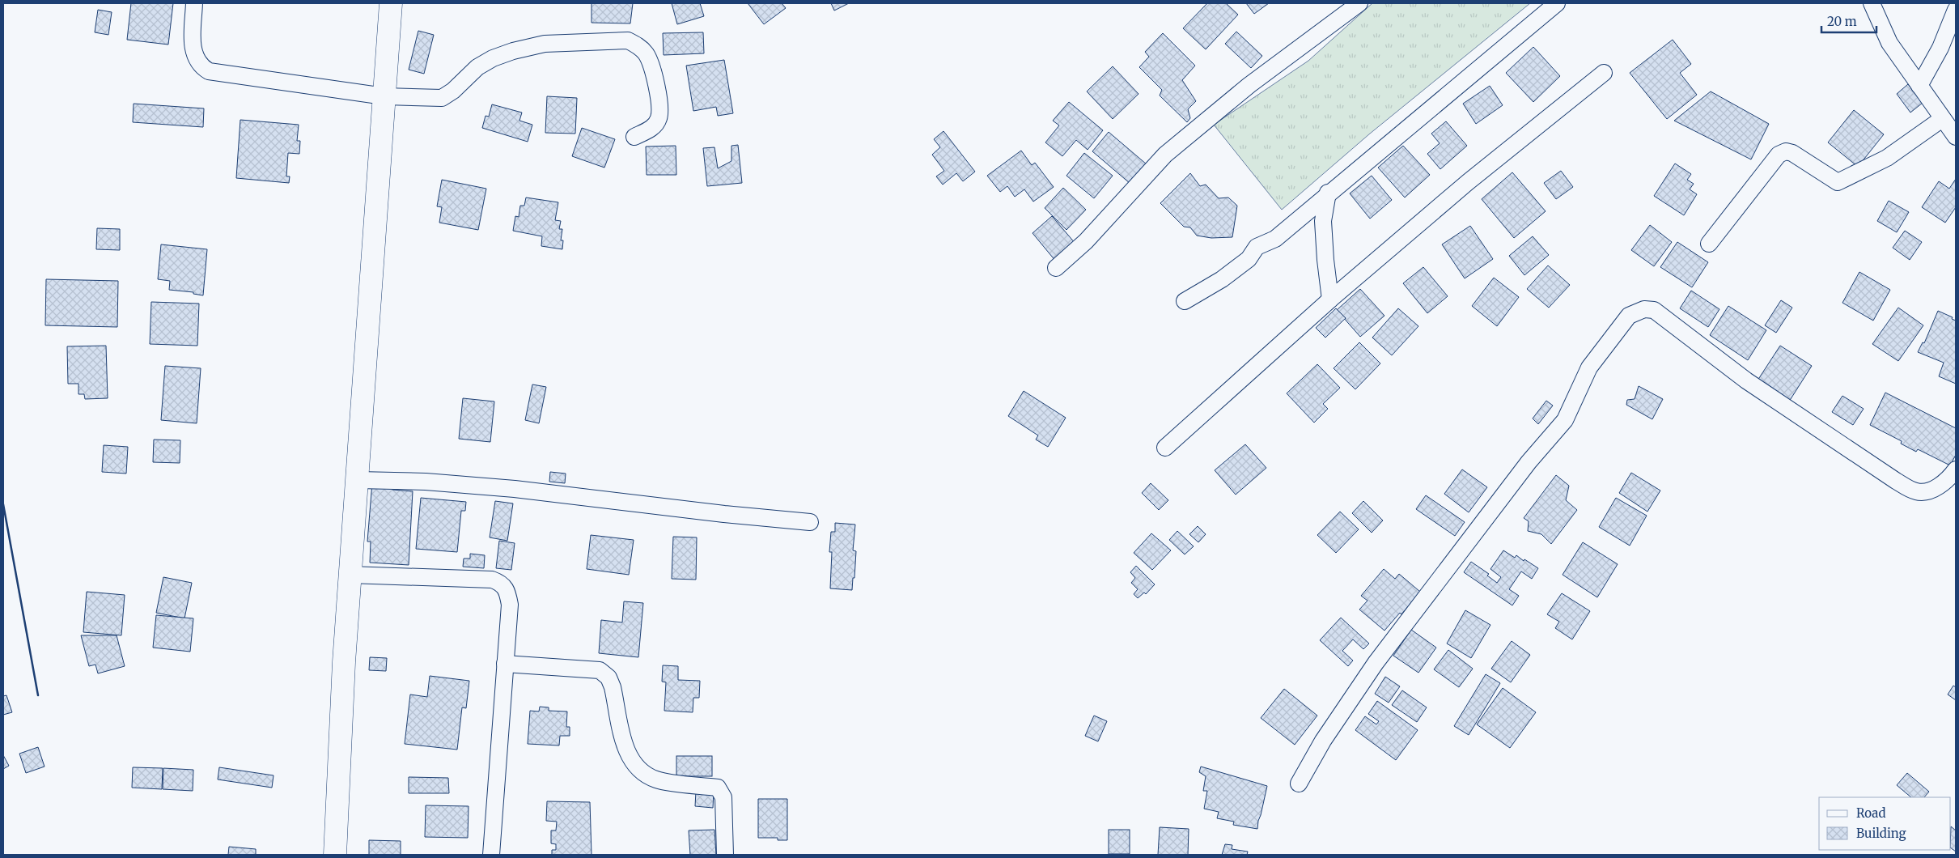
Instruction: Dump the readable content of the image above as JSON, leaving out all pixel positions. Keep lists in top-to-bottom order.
{
  "legend": ["Road", "Building"],
  "scale_bar": "20 m"
}
